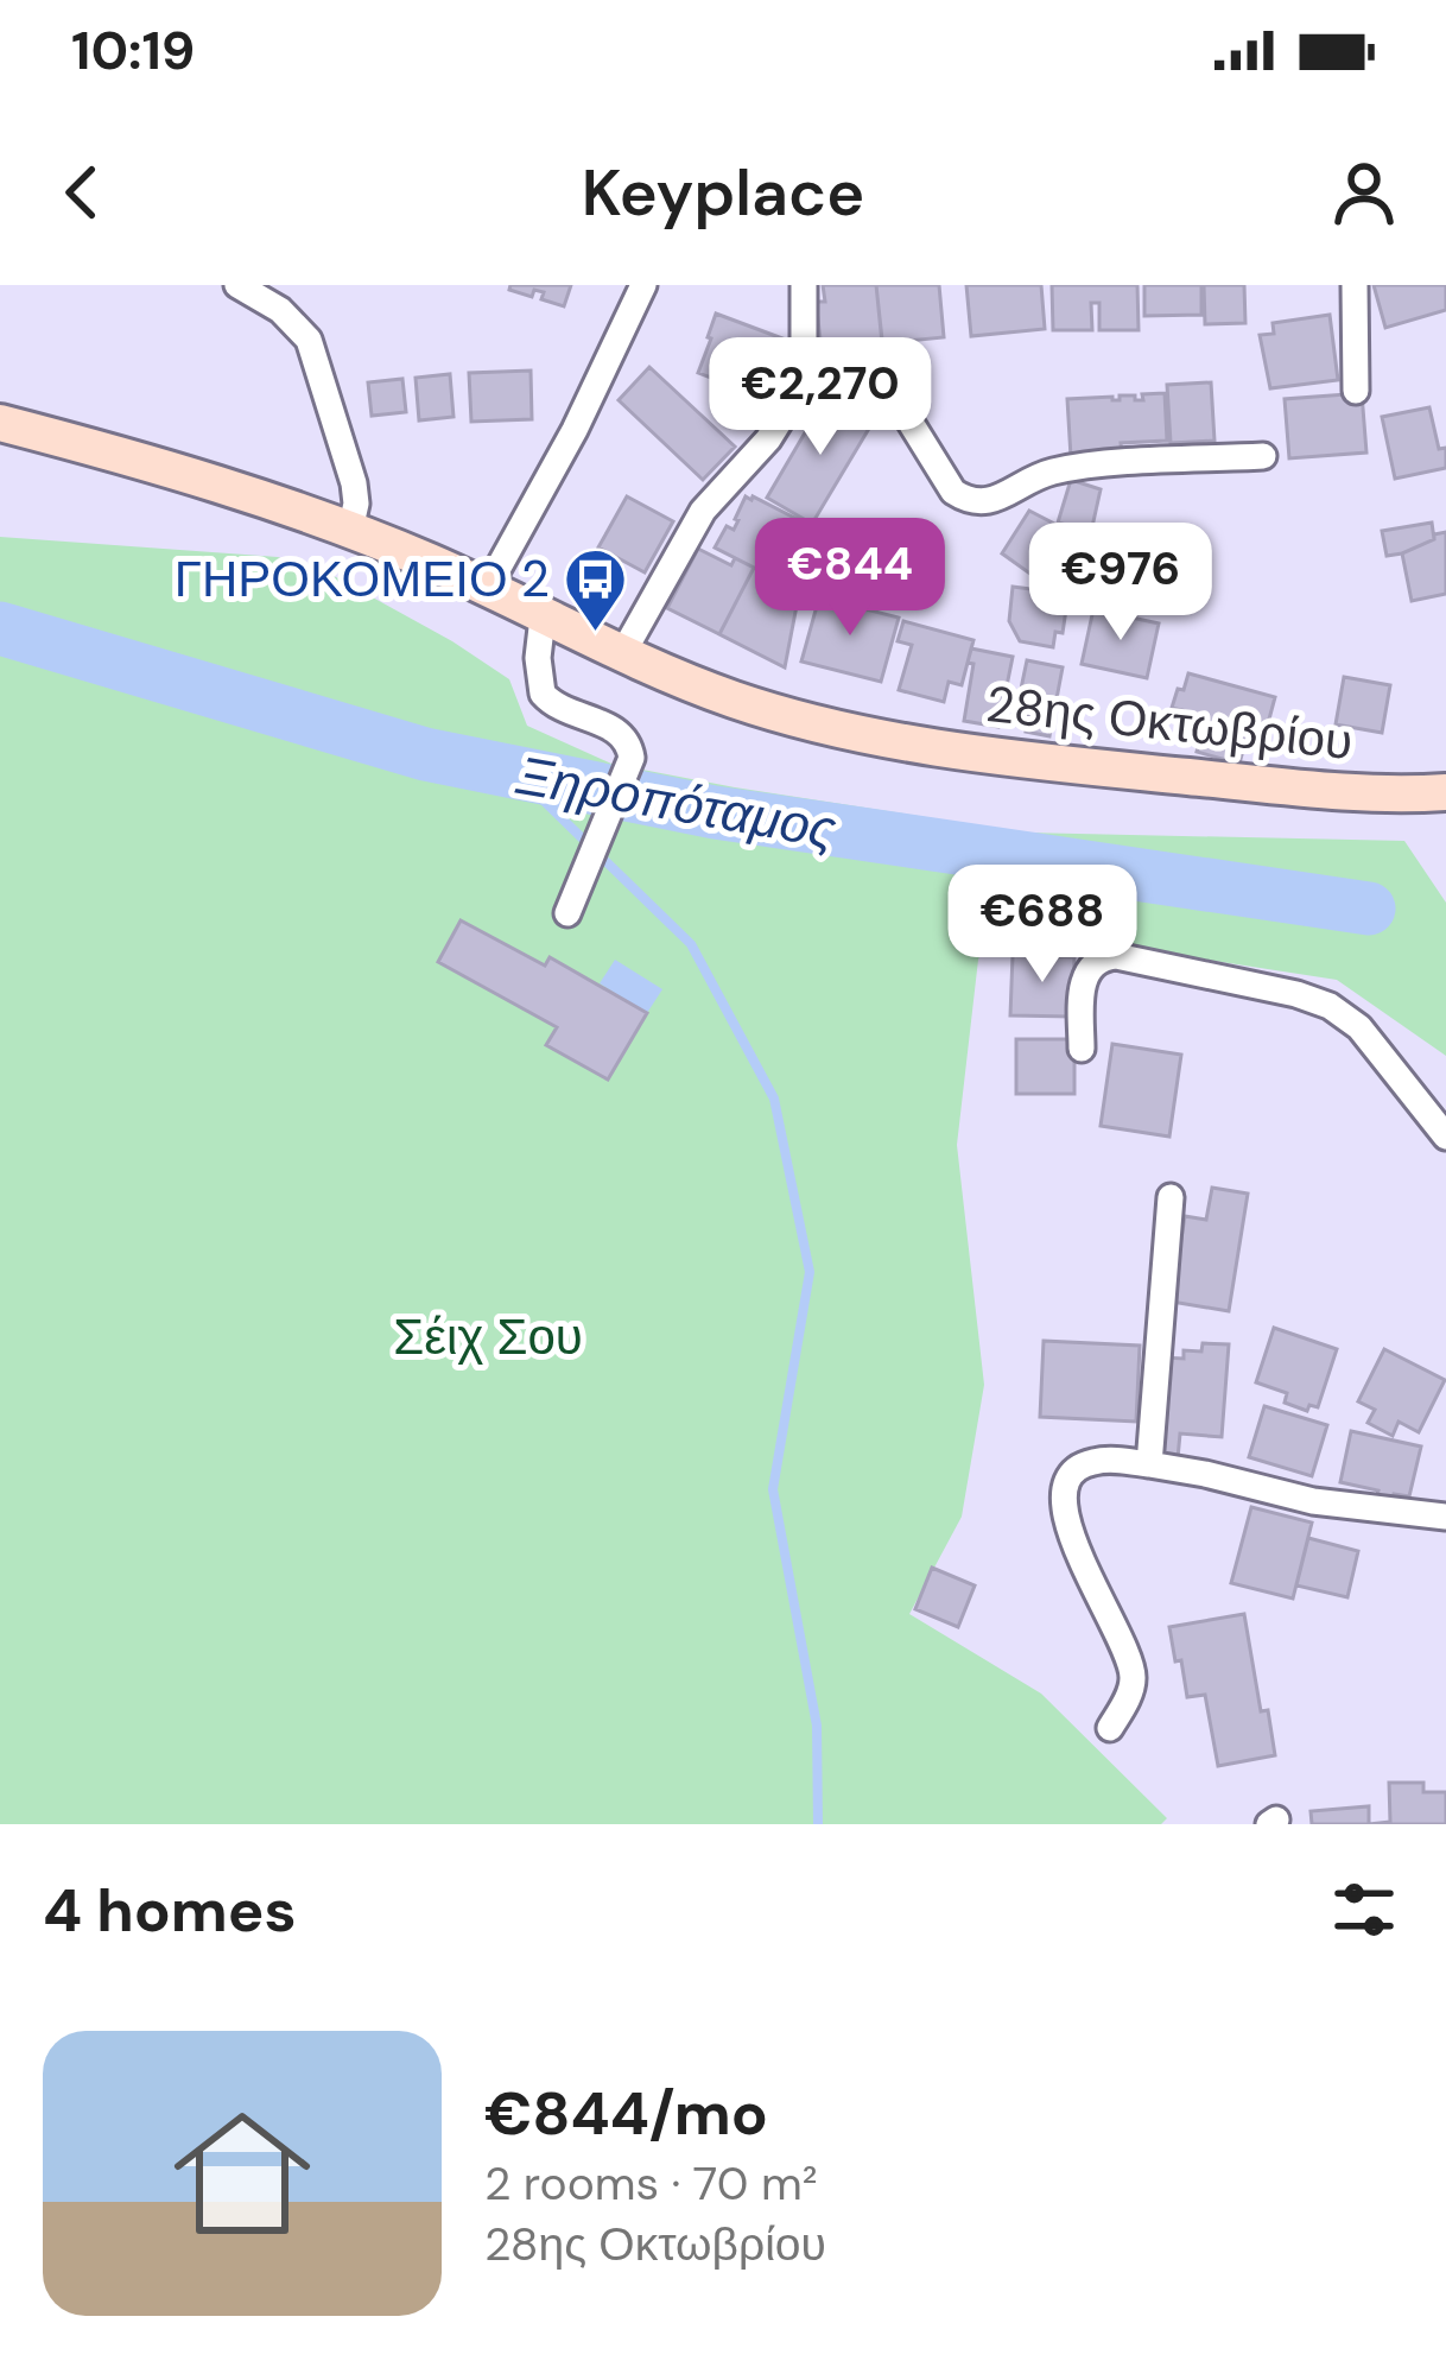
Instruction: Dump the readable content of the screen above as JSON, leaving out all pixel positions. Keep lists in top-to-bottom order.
{
  "streets": {
    "main road": ["28ης Οκτωβρίου"]
  },
  "water": ["Ξηροπόταμος"],
  "parks": ["Σέιχ Σου"],
  "places": {
    "bus stop": ["ΓΗΡΟΚΟΜΕΙΟ 2"]
  },
  "page": {
    "status": "10:19",
    "header": "Keyplace",
    "price": [
      "€2,270",
      "€844",
      "€976",
      "€688"
    ],
    "heading": "4 homes",
    "list": [
      {
        "name": "€844/mo",
        "note": "2 rooms · 70 m² · 28ης Οκτωβρίου"
      }
    ]
  }
}
